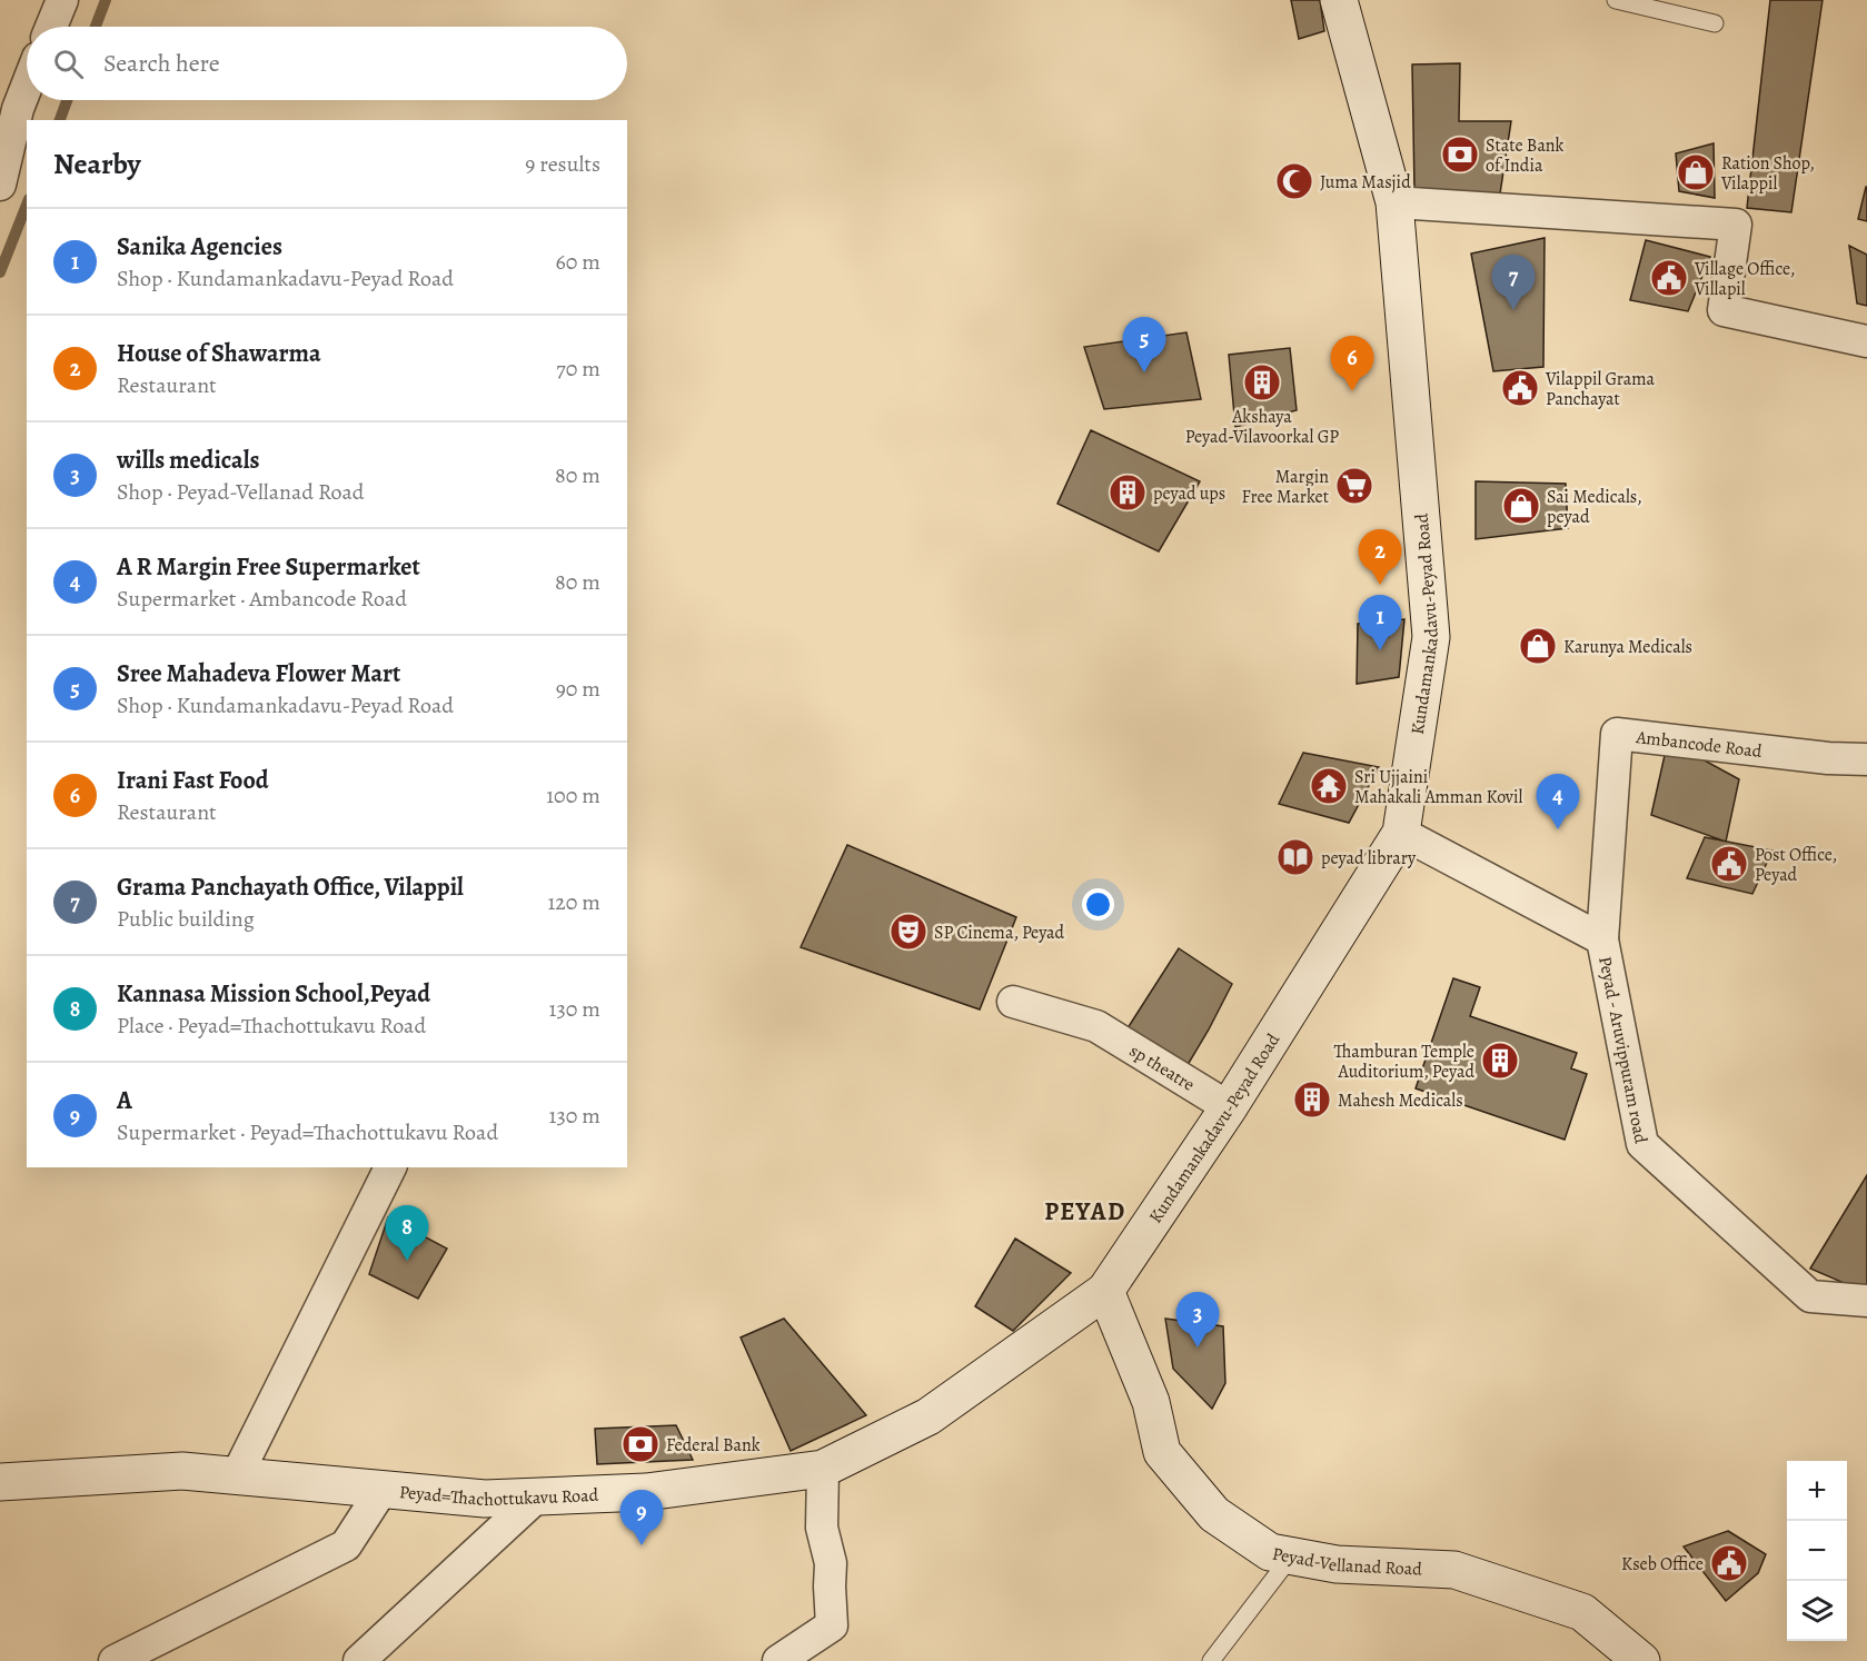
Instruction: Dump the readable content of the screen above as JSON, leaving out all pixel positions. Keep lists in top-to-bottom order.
{
  "streets": {
    "main road": ["Kundamankadavu-Peyad Road", "Peyad=Thachottukavu Road", "Peyad-Vellanad Road"],
    "street": ["Ambancode Road", "Peyad - Aruvippuram road", "sp theatre"]
  },
  "crossings": [
    ["Kundamankadavu-Peyad Road", "Peyad - Aruvippuram road"],
    ["Kundamankadavu-Peyad Road", "sp theatre"],
    ["Kundamankadavu-Peyad Road", "Peyad=Thachottukavu Road"],
    ["Kundamankadavu-Peyad Road", "Peyad-Vellanad Road"],
    ["Ambancode Road", "Peyad - Aruvippuram road"],
    ["Peyad=Thachottukavu Road", "Peyad-Vellanad Road"]
  ],
  "districts": ["PEYAD"],
  "places": {
    "bank": ["State Bank of India", "Federal Bank"],
    "shop": ["Ration Shop, Vilappil", "Sai Medicals, peyad", "Karunya Medicals"],
    "mosque": ["Juma Masjid"],
    "public building": [
      "Village Office, Villapil",
      "Vilappil Grama Panchayat",
      "Post Office, Peyad",
      "Kseb Office"
    ],
    "building": [
      "Akshaya Peyad-Vilavoorkal GP",
      "peyad ups",
      "Thamburan Temple Auditorium, Peyad",
      "Mahesh Medicals"
    ],
    "supermarket": ["Margin Free Market"],
    "temple": ["Sri Ujjaini Mahakali Amman Kovil"],
    "library": ["peyad library"],
    "theatre": ["SP Cinema, Peyad"]
  },
  "page": {
    "search": "Search here",
    "heading": ["Nearby", "9 results"],
    "list": [
      {
        "mark": "1",
        "name": "Sanika Agencies",
        "note": "Shop · Kundamankadavu-Peyad Road",
        "value": "60 m"
      },
      {
        "mark": "2",
        "name": "House of Shawarma",
        "note": "Restaurant",
        "value": "70 m"
      },
      {
        "mark": "3",
        "name": "wills medicals",
        "note": "Shop · Peyad-Vellanad Road",
        "value": "80 m"
      },
      {
        "mark": "4",
        "name": "A R Margin Free Supermarket",
        "note": "Supermarket · Ambancode Road",
        "value": "80 m"
      },
      {
        "mark": "5",
        "name": "Sree Mahadeva Flower Mart",
        "note": "Shop · Kundamankadavu-Peyad Road",
        "value": "90 m"
      },
      {
        "mark": "6",
        "name": "Irani Fast Food",
        "note": "Restaurant",
        "value": "100 m"
      },
      {
        "mark": "7",
        "name": "Grama Panchayath Office, Vilappil",
        "note": "Public building",
        "value": "120 m"
      },
      {
        "mark": "8",
        "name": "Kannasa Mission School,Peyad",
        "note": "Place · Peyad=Thachottukavu Road",
        "value": "130 m"
      },
      {
        "mark": "9",
        "name": "A",
        "note": "Supermarket · Peyad=Thachottukavu Road",
        "value": "130 m"
      }
    ],
    "pins": [
      "7",
      "5",
      "6",
      "2",
      "1",
      "4",
      "8",
      "3",
      "9"
    ],
    "map_buttons": ["+", "−"]
  }
}
